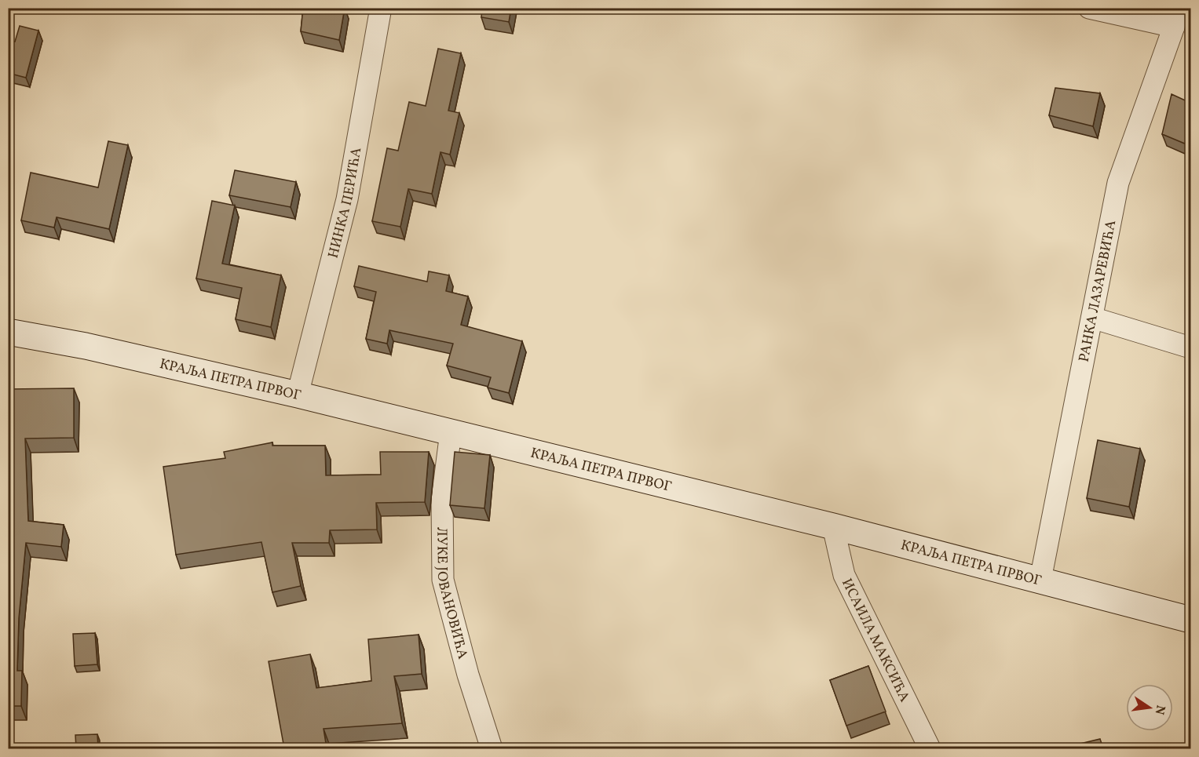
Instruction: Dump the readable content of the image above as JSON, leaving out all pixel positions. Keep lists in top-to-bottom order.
{
  "streets": {
    "street": [
      "НИНКА ПЕРИЋА",
      "РАНКА ЛАЗАРЕВИЋА",
      "КРАЉА ПЕТРА ПРВОГ",
      "ЛУКЕ ЈОВАНОВИЋА",
      "ИСАИЛА МАКСИЋА"
    ]
  },
  "crossings": [
    ["НИНКА ПЕРИЋА", "КРАЉА ПЕТРА ПРВОГ"],
    ["РАНКА ЛАЗАРЕВИЋА", "КРАЉА ПЕТРА ПРВОГ"],
    ["КРАЉА ПЕТРА ПРВОГ", "ЛУКЕ ЈОВАНОВИЋА"],
    ["КРАЉА ПЕТРА ПРВОГ", "ИСАИЛА МАКСИЋА"]
  ],
  "north": "right"
}
